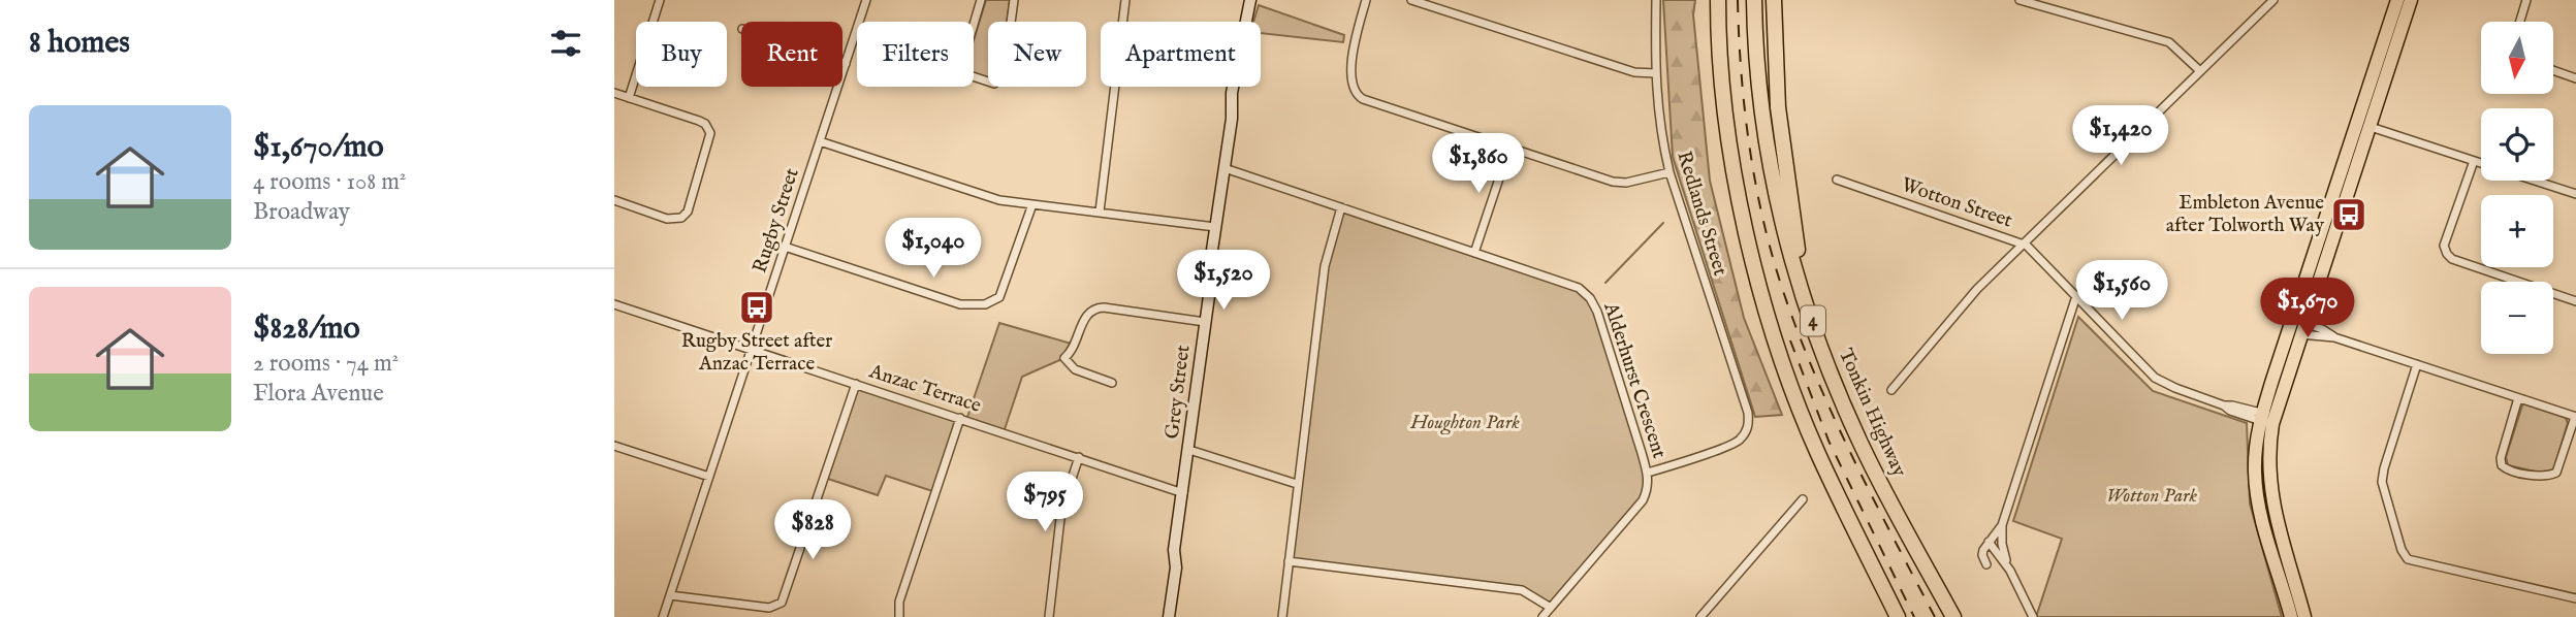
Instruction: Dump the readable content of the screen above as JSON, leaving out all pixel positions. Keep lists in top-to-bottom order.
{
  "streets": {
    "highway": ["4", "Tonkin Highway"],
    "street": [
      "Wotton Street",
      "Redlands Street",
      "Rugby Street",
      "Alderhurst Crescent",
      "Anzac Terrace",
      "Grey Street"
    ]
  },
  "crossings": [
    ["Redlands Street", "Alderhurst Crescent"],
    ["Rugby Street", "Anzac Terrace"],
    ["Alderhurst Crescent", "Grey Street"],
    ["Anzac Terrace", "Grey Street"]
  ],
  "parks": ["Houghton Park", "Wotton Park"],
  "places": {
    "bus stop": ["Embleton Avenue after Tolworth Way", "Rugby Street after Anzac Terrace"]
  },
  "north": "bottom",
  "page": {
    "heading": "8 homes",
    "map_buttons": ["+", "−"],
    "chip": [
      "Buy",
      "Rent",
      "Filters",
      "New",
      "Apartment"
    ],
    "list": [
      {
        "name": "$1,670/mo",
        "note": "4 rooms · 108 m² · Broadway"
      },
      {
        "name": "$828/mo",
        "note": "2 rooms · 74 m² · Flora Avenue"
      }
    ],
    "price": [
      "$1,420",
      "$1,860",
      "$1,040",
      "$1,520",
      "$1,560",
      "$1,670",
      "$795",
      "$828"
    ]
  }
}
